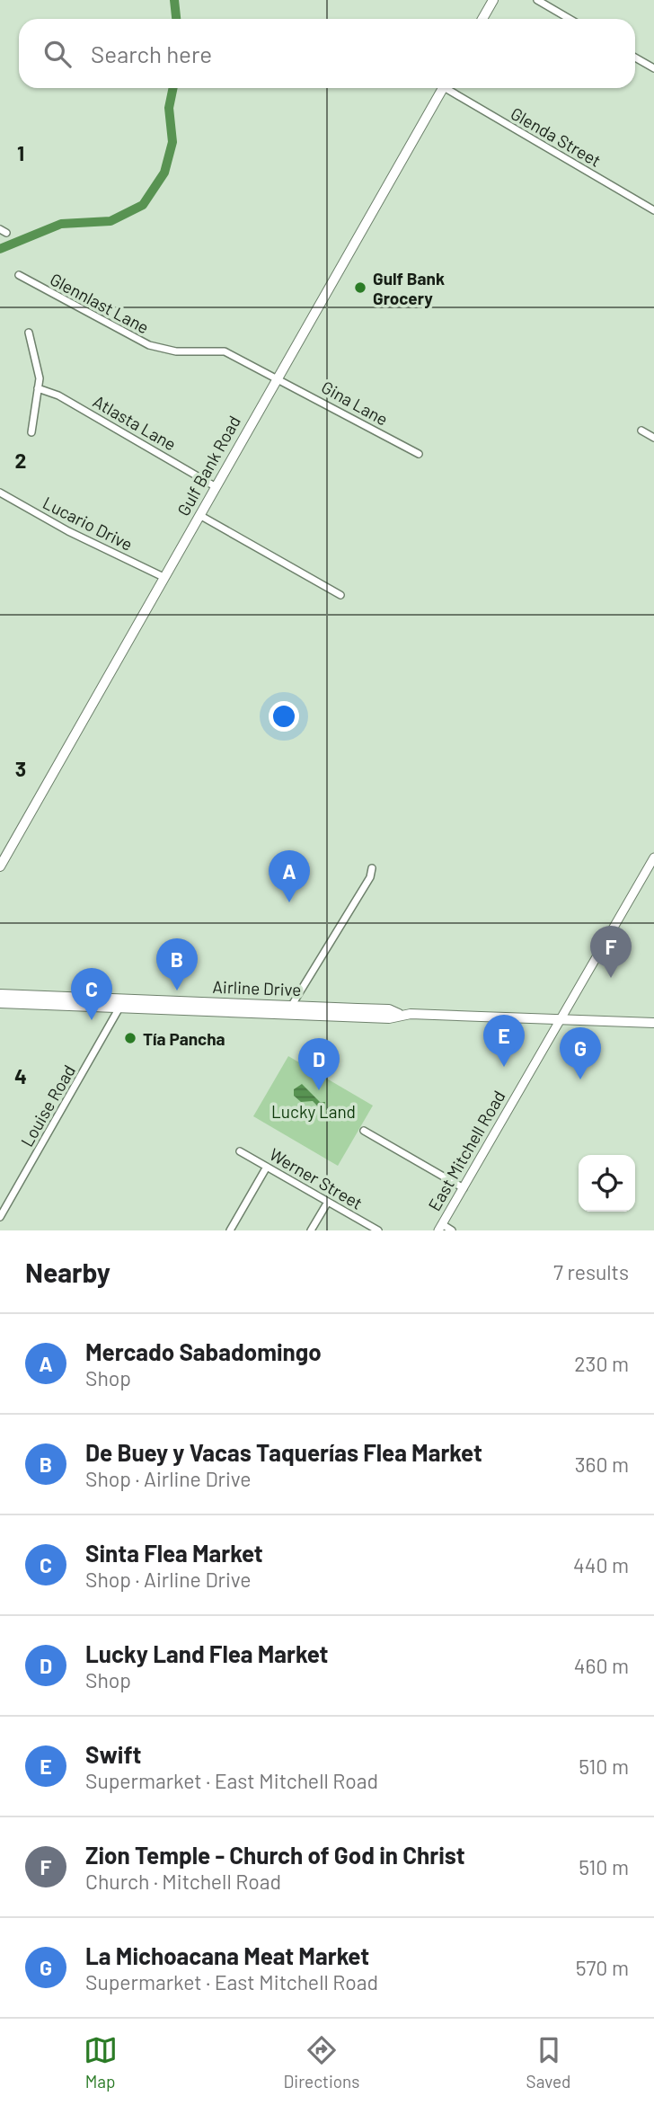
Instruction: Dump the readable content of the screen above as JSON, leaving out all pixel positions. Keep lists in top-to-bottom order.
{
  "streets": {
    "main road": ["Gulf Bank Road", "Airline Drive"],
    "street": [
      "Glenda Street",
      "Glennlast Lane",
      "Gina Lane",
      "Atlasta Lane",
      "Lucario Drive",
      "Louise Road",
      "East Mitchell Road",
      "Werner Street"
    ]
  },
  "crossings": [
    ["Glennlast Lane", "Gina Lane"],
    ["Glennlast Lane", "Gulf Bank Road"],
    ["Gina Lane", "Gulf Bank Road"],
    ["Atlasta Lane", "Gulf Bank Road"],
    ["Gulf Bank Road", "Lucario Drive"],
    ["Airline Drive", "Louise Road"],
    ["Airline Drive", "East Mitchell Road"]
  ],
  "parks": ["Lucky Land"],
  "places": ["Gulf Bank Grocery", "Tía Pancha"],
  "page": {
    "search": "Search here",
    "pins": [
      "A",
      "F",
      "B",
      "C",
      "E",
      "G",
      "D"
    ],
    "heading": ["Nearby", "7 results"],
    "list": [
      {
        "mark": "A",
        "name": "Mercado Sabadomingo",
        "note": "Shop",
        "value": "230 m"
      },
      {
        "mark": "B",
        "name": "De Buey y Vacas Taquerías Flea Market",
        "note": "Shop · Airline Drive",
        "value": "360 m"
      },
      {
        "mark": "C",
        "name": "Sinta Flea Market",
        "note": "Shop · Airline Drive",
        "value": "440 m"
      },
      {
        "mark": "D",
        "name": "Lucky Land Flea Market",
        "note": "Shop",
        "value": "460 m"
      },
      {
        "mark": "E",
        "name": "Swift",
        "note": "Supermarket · East Mitchell Road",
        "value": "510 m"
      },
      {
        "mark": "F",
        "name": "Zion Temple - Church of God in Christ",
        "note": "Church · Mitchell Road",
        "value": "510 m"
      },
      {
        "mark": "G",
        "name": "La Michoacana Meat Market",
        "note": "Supermarket · East Mitchell Road",
        "value": "570 m"
      }
    ],
    "nav": ["Map", "Directions", "Saved"]
  },
  "grid": {
    "rows": [
      "1",
      "2",
      "3",
      "4"
    ]
  }
}
